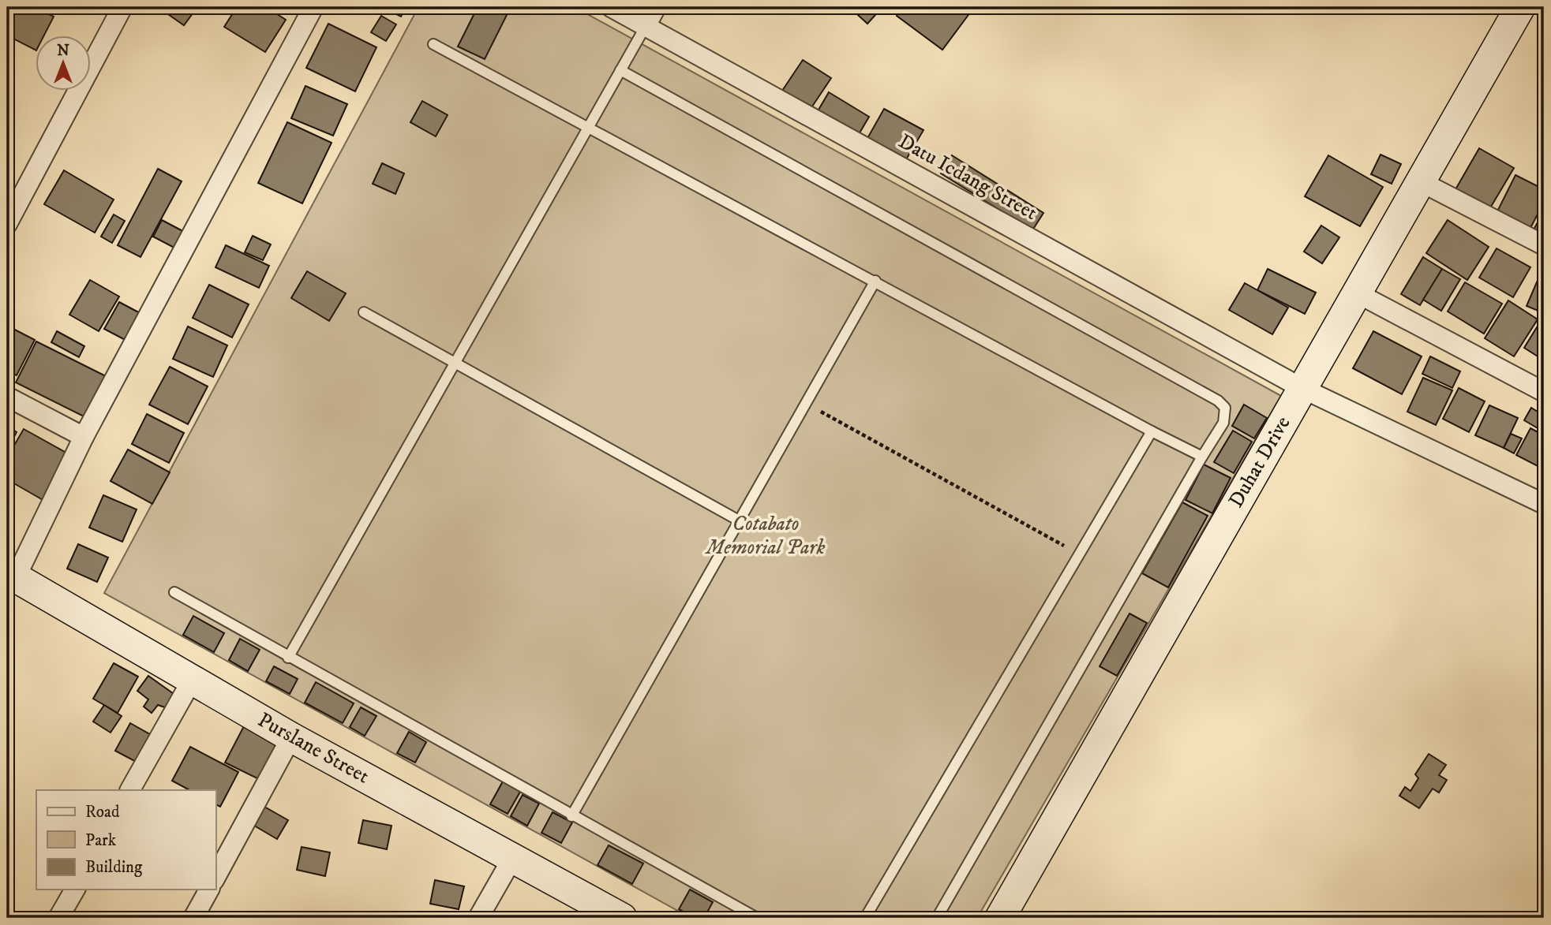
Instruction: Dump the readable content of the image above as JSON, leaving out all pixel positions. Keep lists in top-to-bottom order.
{
  "streets": {
    "street": ["Datu Icdang Street", "Duhat Drive", "Purslane Street"]
  },
  "crossings": [
    ["Datu Icdang Street", "Duhat Drive"]
  ],
  "parks": ["Cotabato Memorial Park"],
  "legend": ["Road", "Park", "Building"],
  "north": "top"
}
